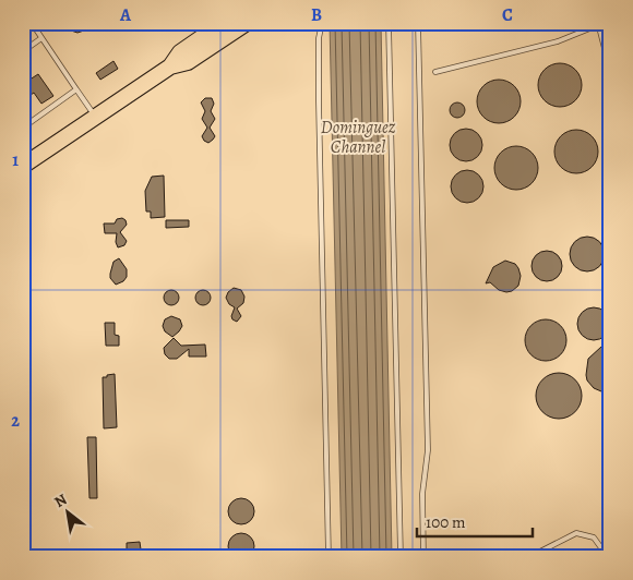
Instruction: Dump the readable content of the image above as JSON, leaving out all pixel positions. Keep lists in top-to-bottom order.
{
  "water": ["Dominguez Channel"],
  "scale_bar": "100 m",
  "north": "top left",
  "grid": {
    "columns": ["A", "B", "C"],
    "rows": ["1", "2"]
  }
}
